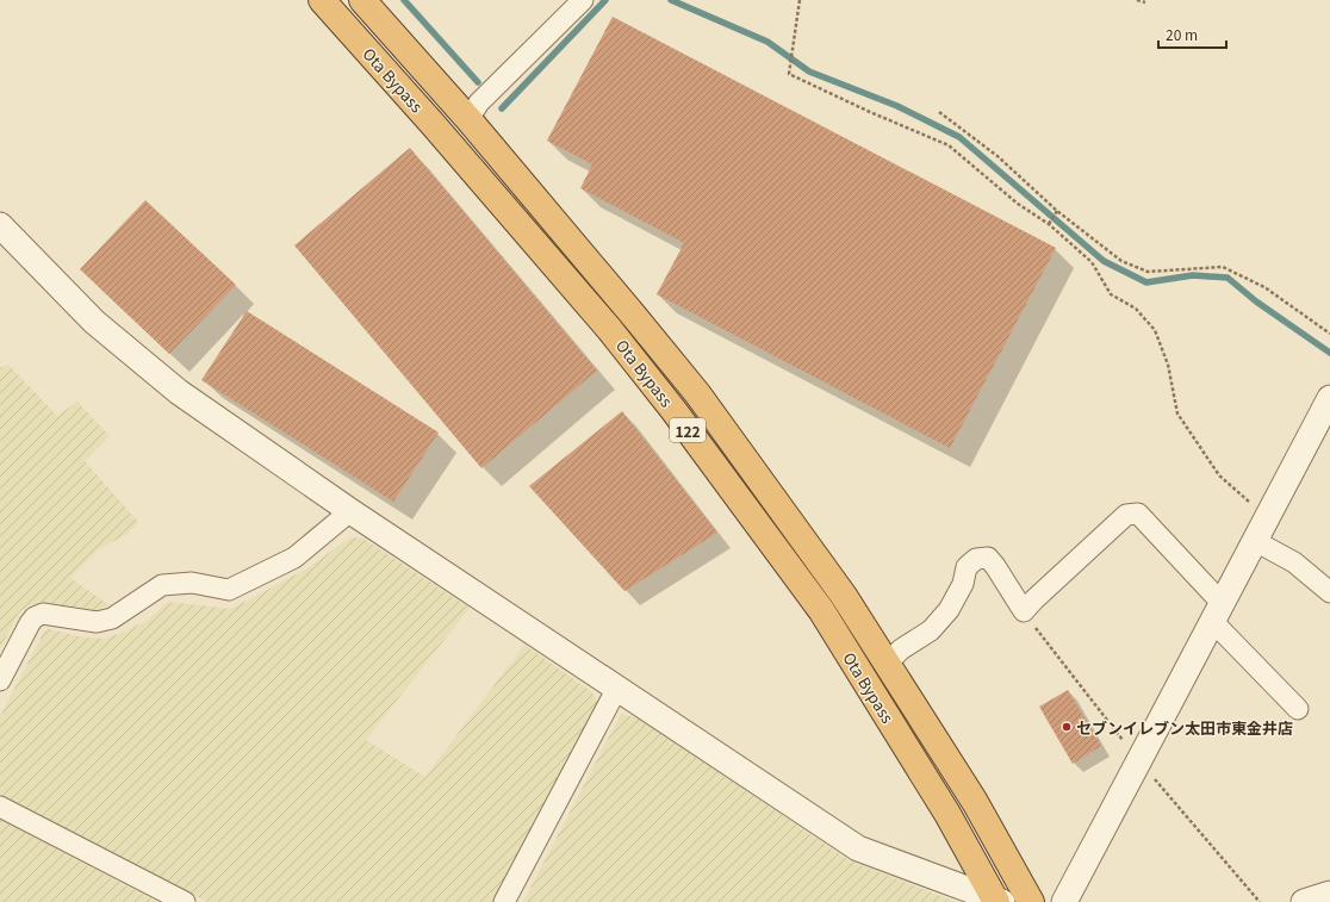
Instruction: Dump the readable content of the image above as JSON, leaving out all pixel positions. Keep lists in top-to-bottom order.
{
  "streets": {
    "highway": ["Ota Bypass", "122"]
  },
  "places": ["セブンイレブン太田市東金井店"],
  "scale_bar": "20 m"
}
